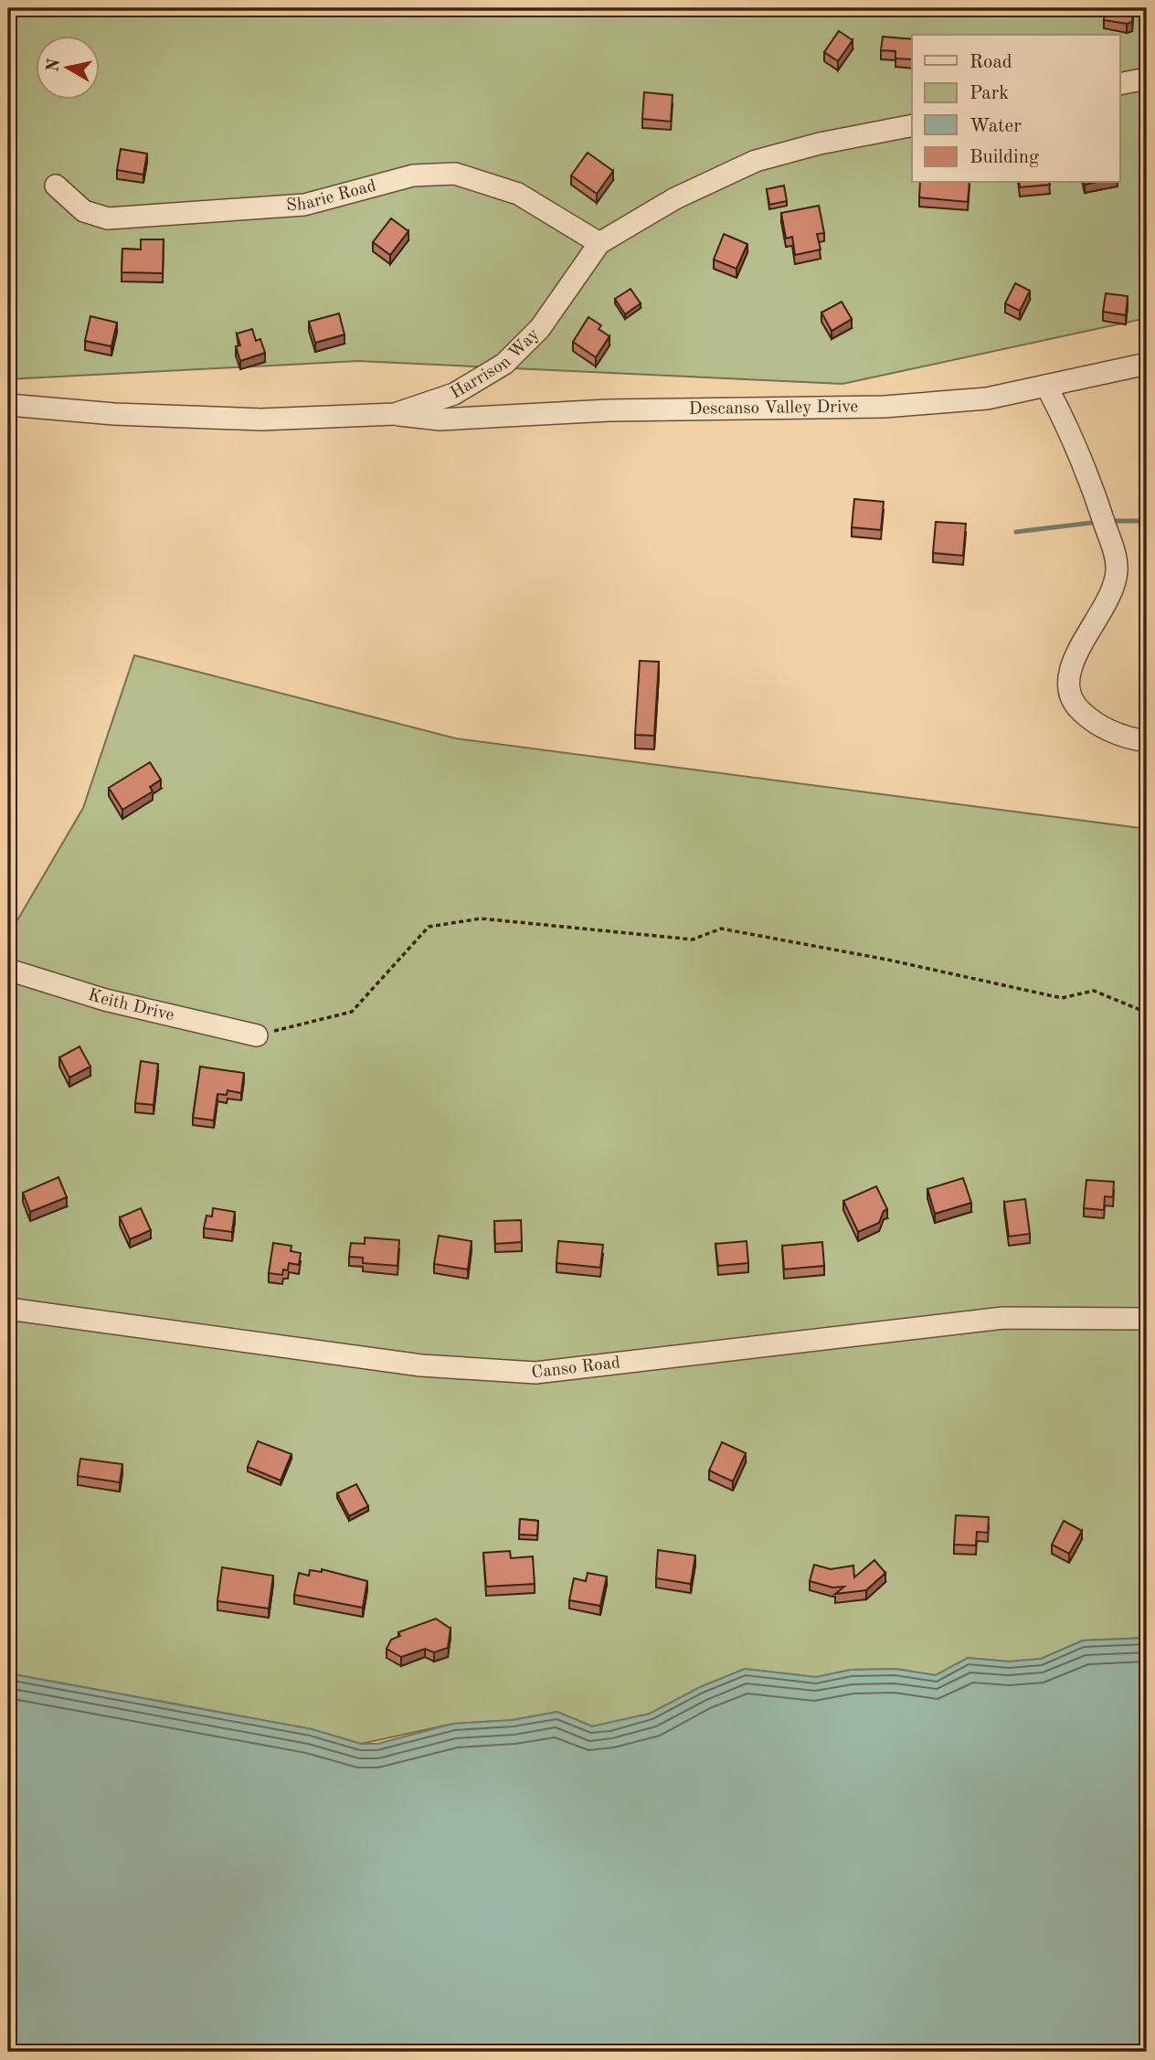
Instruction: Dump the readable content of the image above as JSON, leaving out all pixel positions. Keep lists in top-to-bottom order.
{
  "streets": {
    "street": [
      "Sharie Road",
      "Harrison Way",
      "Descanso Valley Drive",
      "Keith Drive",
      "Canso Road"
    ]
  },
  "crossings": [
    ["Sharie Road", "Harrison Way"],
    ["Harrison Way", "Descanso Valley Drive"]
  ],
  "legend": [
    "Road",
    "Park",
    "Water",
    "Building"
  ],
  "north": "left"
}
